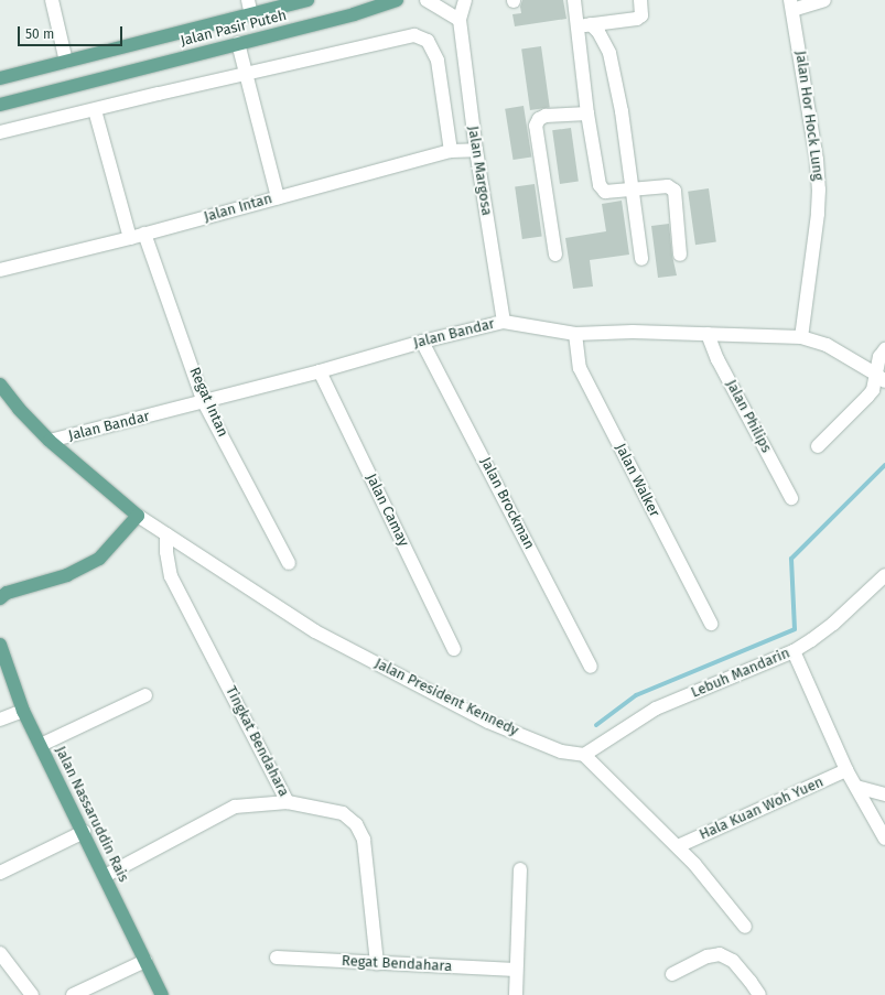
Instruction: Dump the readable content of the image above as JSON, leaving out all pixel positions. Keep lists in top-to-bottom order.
{
  "streets": {
    "main road": ["Jalan Pasir Puteh", "Jalan Nassaruddin Rais"],
    "street": [
      "Jalan Hor Hock Lung",
      "Jalan Margosa",
      "Jalan Intan",
      "Jalan Bandar",
      "Regat Intan",
      "Jalan Philips",
      "Jalan Walker",
      "Jalan Brockman",
      "Jalan Camay",
      "Lebuh Mandarin",
      "Jalan President Kennedy",
      "Tingkat Bendahara",
      "Hala Kuan Woh Yuen",
      "Regat Bendahara"
    ]
  },
  "crossings": [
    ["Jalan Hor Hock Lung", "Jalan Bandar"],
    ["Jalan Margosa", "Jalan Intan"],
    ["Jalan Margosa", "Jalan Bandar"],
    ["Jalan Intan", "Regat Intan"],
    ["Jalan Bandar", "Regat Intan"],
    ["Jalan Bandar", "Jalan Philips"],
    ["Jalan Bandar", "Jalan Walker"],
    ["Jalan Bandar", "Jalan Brockman"],
    ["Jalan Bandar", "Jalan Camay"],
    ["Lebuh Mandarin", "Jalan President Kennedy"],
    ["Jalan President Kennedy", "Tingkat Bendahara"],
    ["Tingkat Bendahara", "Regat Bendahara"]
  ],
  "scale_bar": "50 m"
}
